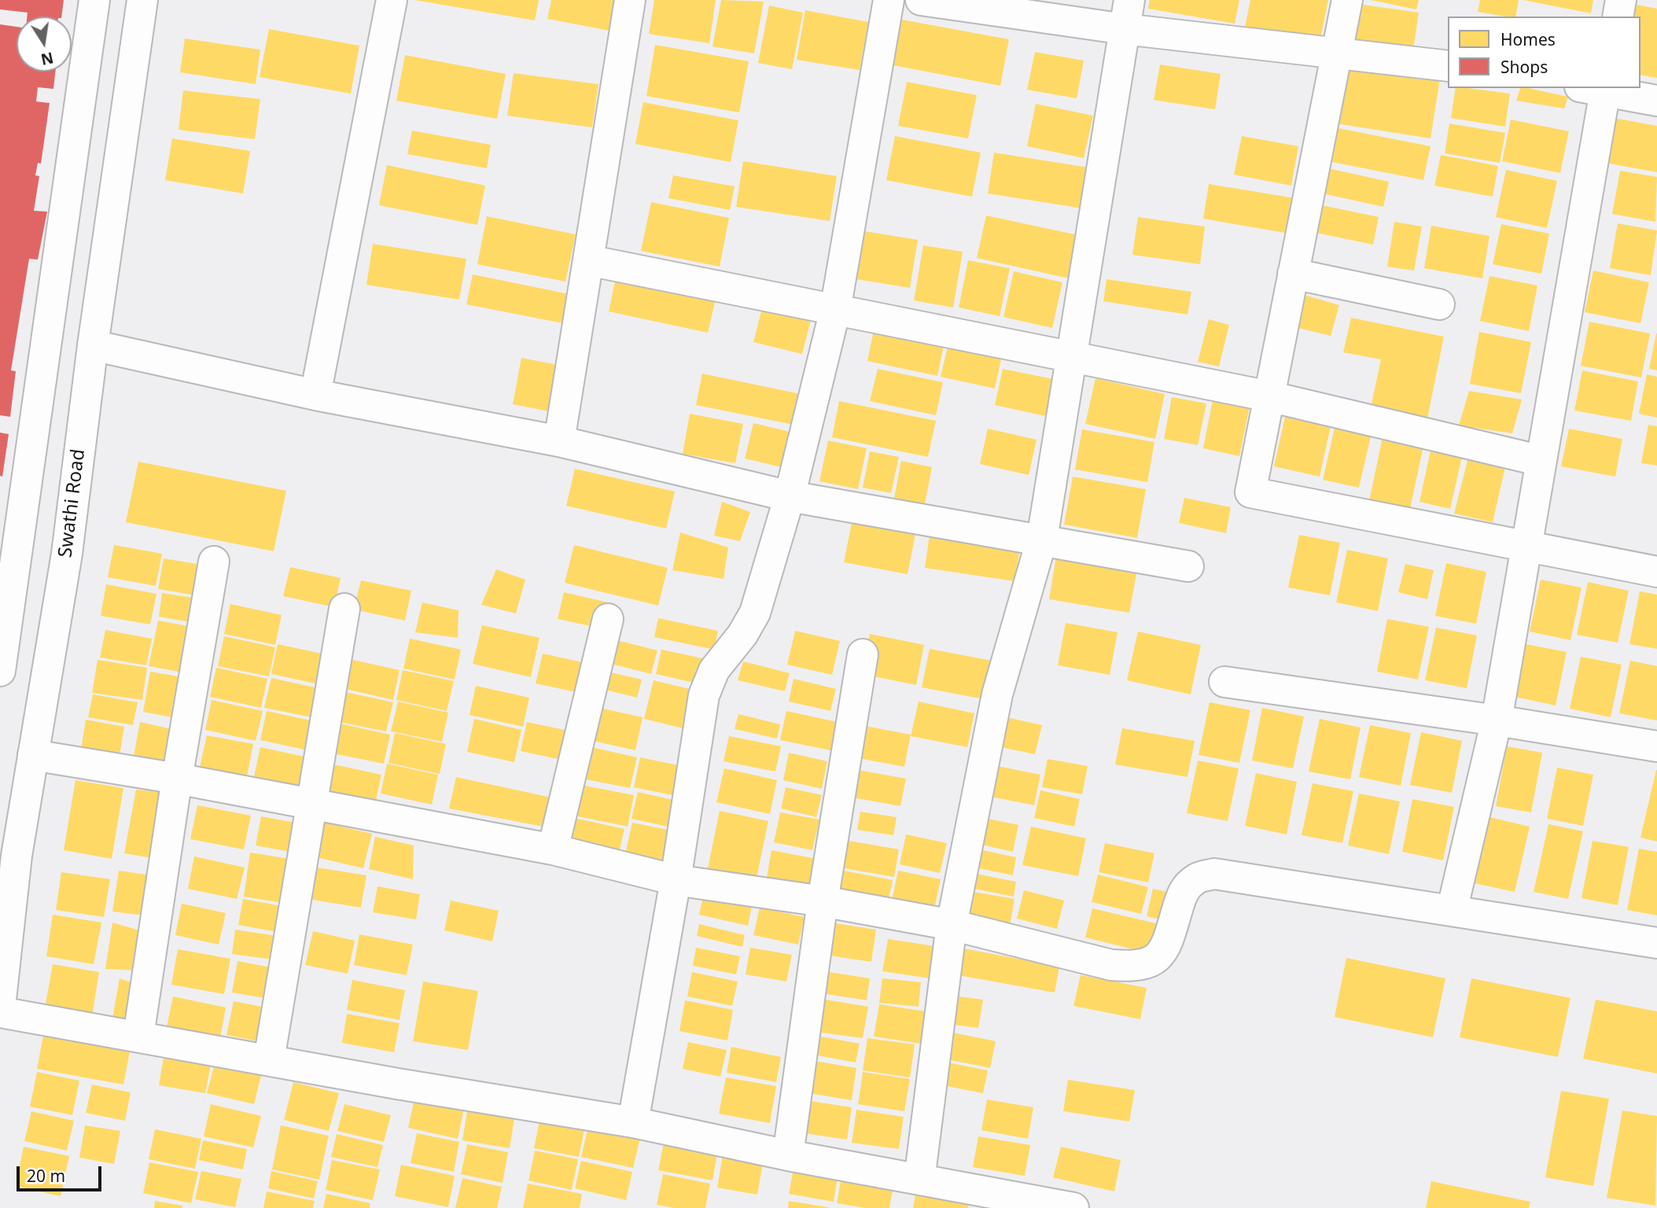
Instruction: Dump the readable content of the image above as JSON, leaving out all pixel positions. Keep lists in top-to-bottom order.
{
  "streets": {
    "street": ["Swathi Road"]
  },
  "legend": ["Homes", "Shops"],
  "scale_bar": "20 m",
  "north": "bottom"
}
